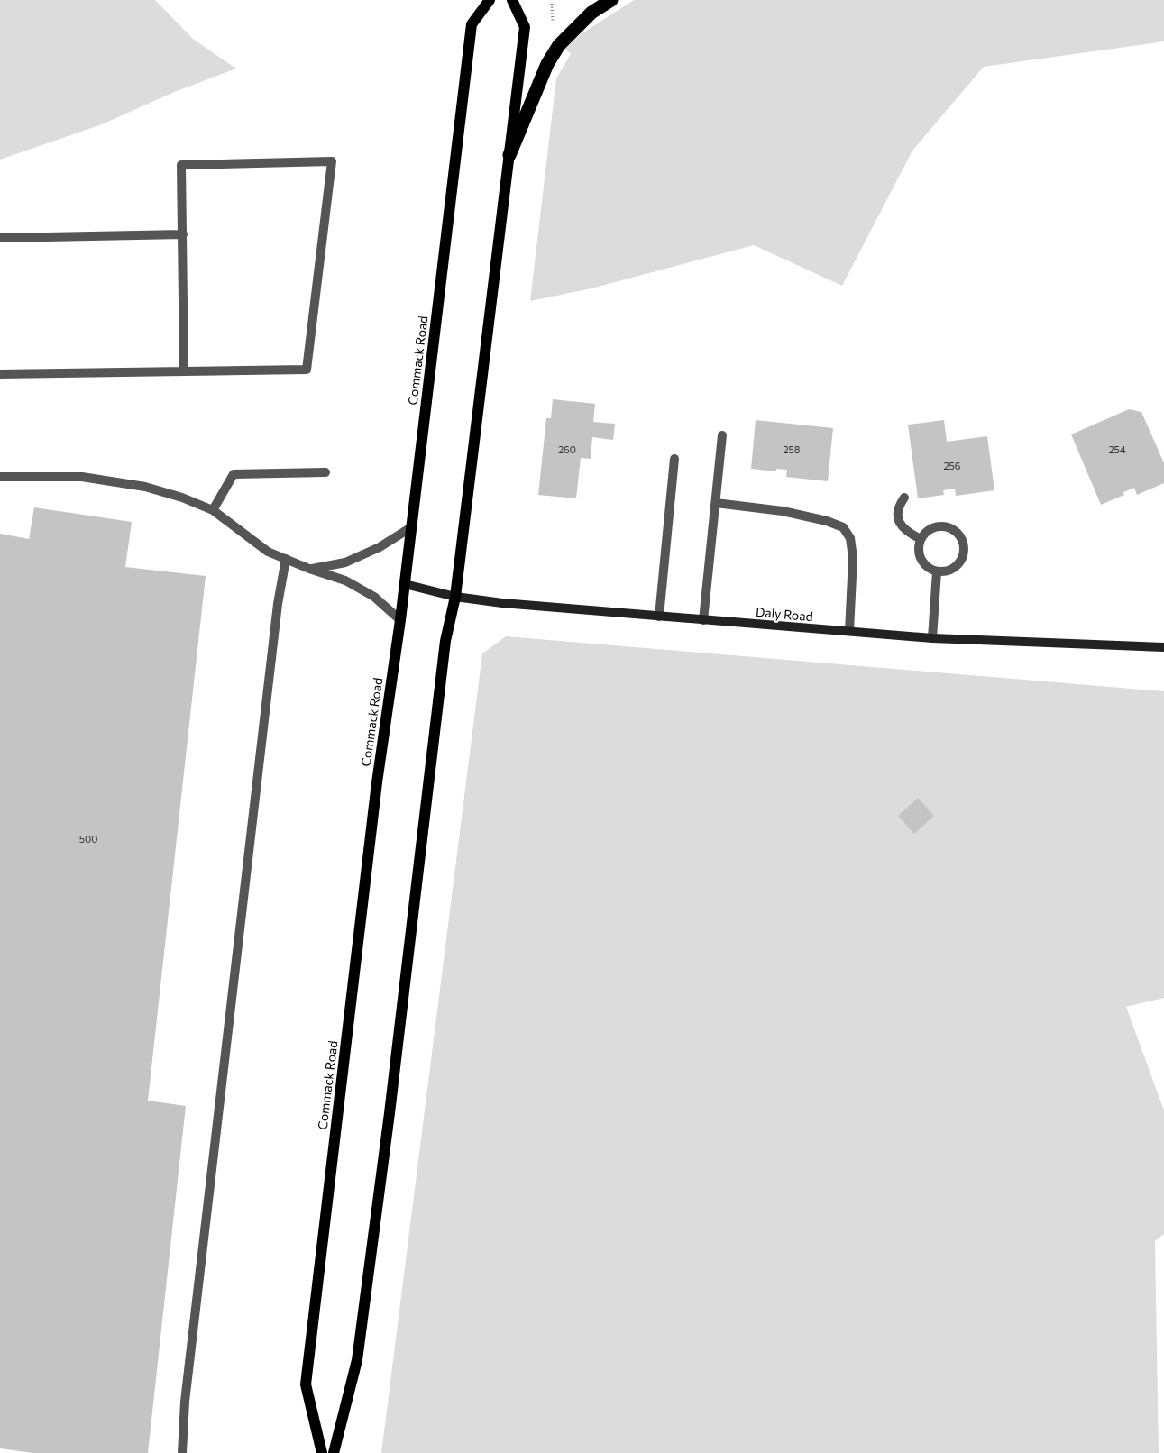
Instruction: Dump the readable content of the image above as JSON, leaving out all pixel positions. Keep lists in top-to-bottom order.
{
  "streets": {
    "main road": ["Commack Road", "Daly Road"]
  },
  "crossings": [
    ["Commack Road", "Daly Road"]
  ],
  "house_numbers": [
    "260",
    "258",
    "254",
    "256",
    "500"
  ]
}
